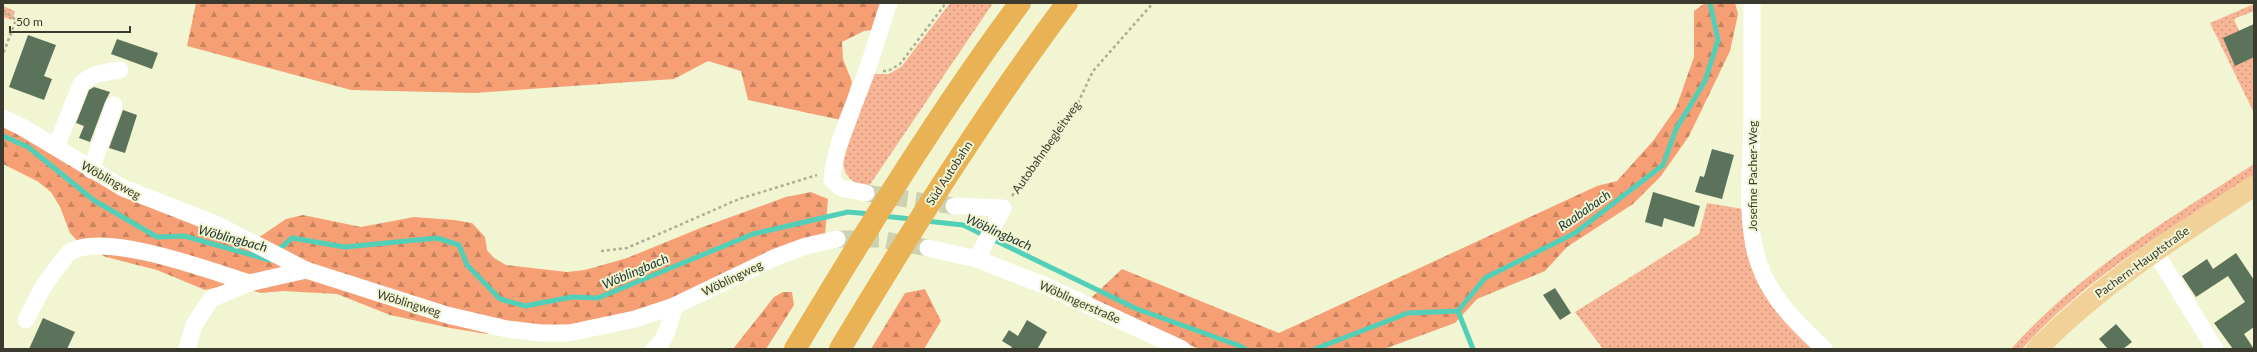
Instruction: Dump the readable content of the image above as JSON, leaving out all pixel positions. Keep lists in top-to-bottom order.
{
  "streets": {
    "highway": ["Süd Autobahn"],
    "main road": ["Pachern-Hauptstraße"],
    "street": ["Josefine Pacher-Weg", "Wöblingweg", "Wöblingerstraße"],
    "path": ["Autobahnbegleitweg"]
  },
  "water": ["Raababach", "Wöblingbach"],
  "scale_bar": "50 m"
}
